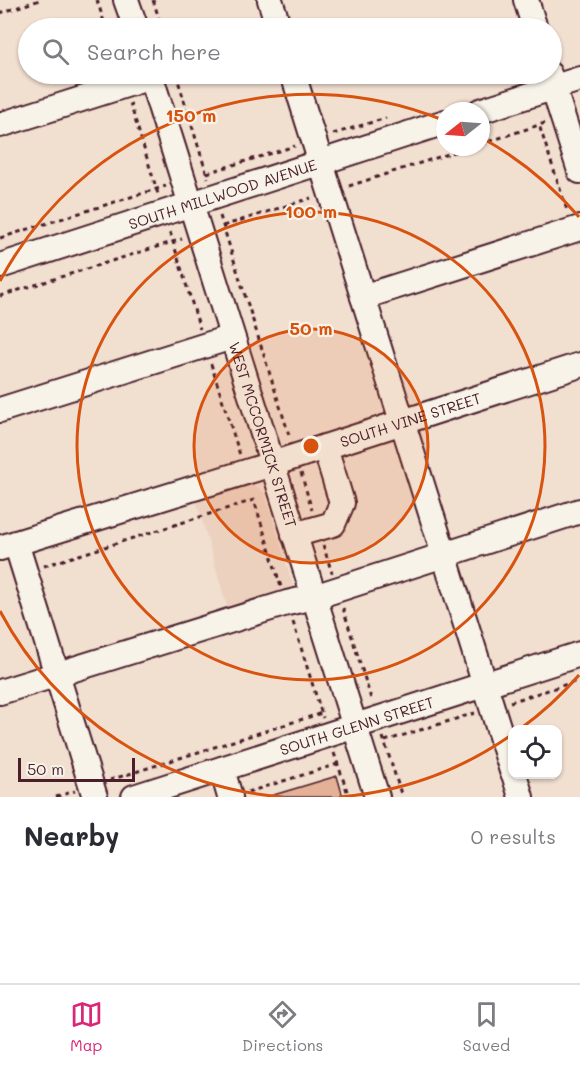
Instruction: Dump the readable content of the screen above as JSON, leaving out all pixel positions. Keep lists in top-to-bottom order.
{
  "streets": {
    "street": [
      "SOUTH MILLWOOD AVENUE",
      "SOUTH VINE STREET",
      "WEST MCCORMICK STREET",
      "SOUTH GLENN STREET"
    ]
  },
  "crossings": [
    ["SOUTH MILLWOOD AVENUE", "WEST MCCORMICK STREET"],
    ["SOUTH VINE STREET", "WEST MCCORMICK STREET"],
    ["WEST MCCORMICK STREET", "SOUTH GLENN STREET"]
  ],
  "scale_bar": "50 m",
  "north": "left",
  "page": {
    "search": "Search here",
    "scale": "50 m",
    "heading": ["Nearby", "0 results"],
    "nav": ["Map", "Directions", "Saved"]
  },
  "rings": ["150 m", "100 m", "50 m"]
}
